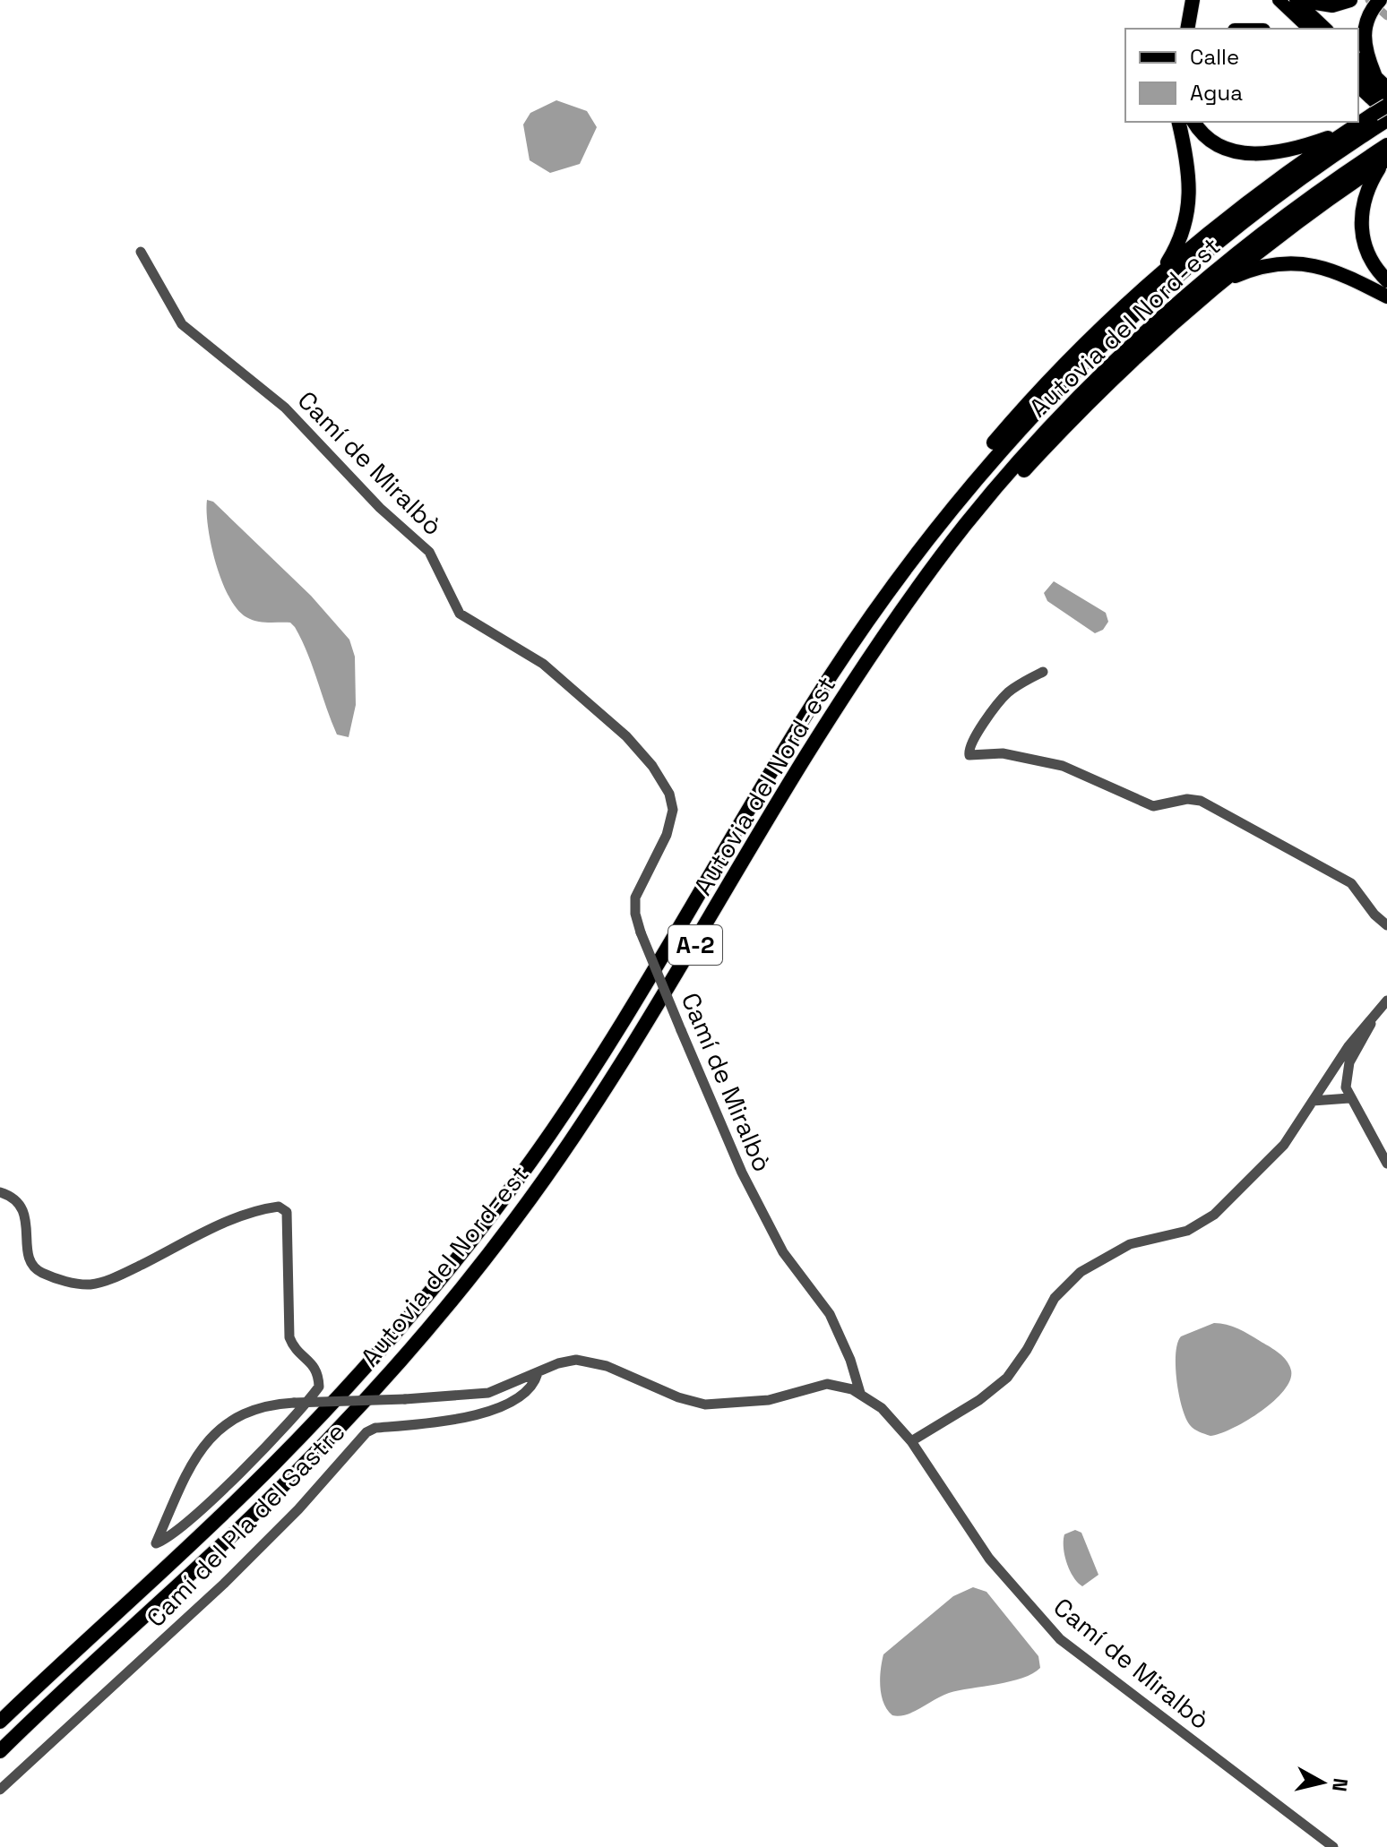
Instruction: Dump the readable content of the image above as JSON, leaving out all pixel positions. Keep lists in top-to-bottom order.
{
  "streets": {
    "highway": ["Autovia del Nord-est", "A-2"],
    "street": ["Camí de Miralbò", "Camí del Pla del Sastre"]
  },
  "legend": ["Calle", "Agua"],
  "north": "right"
}
